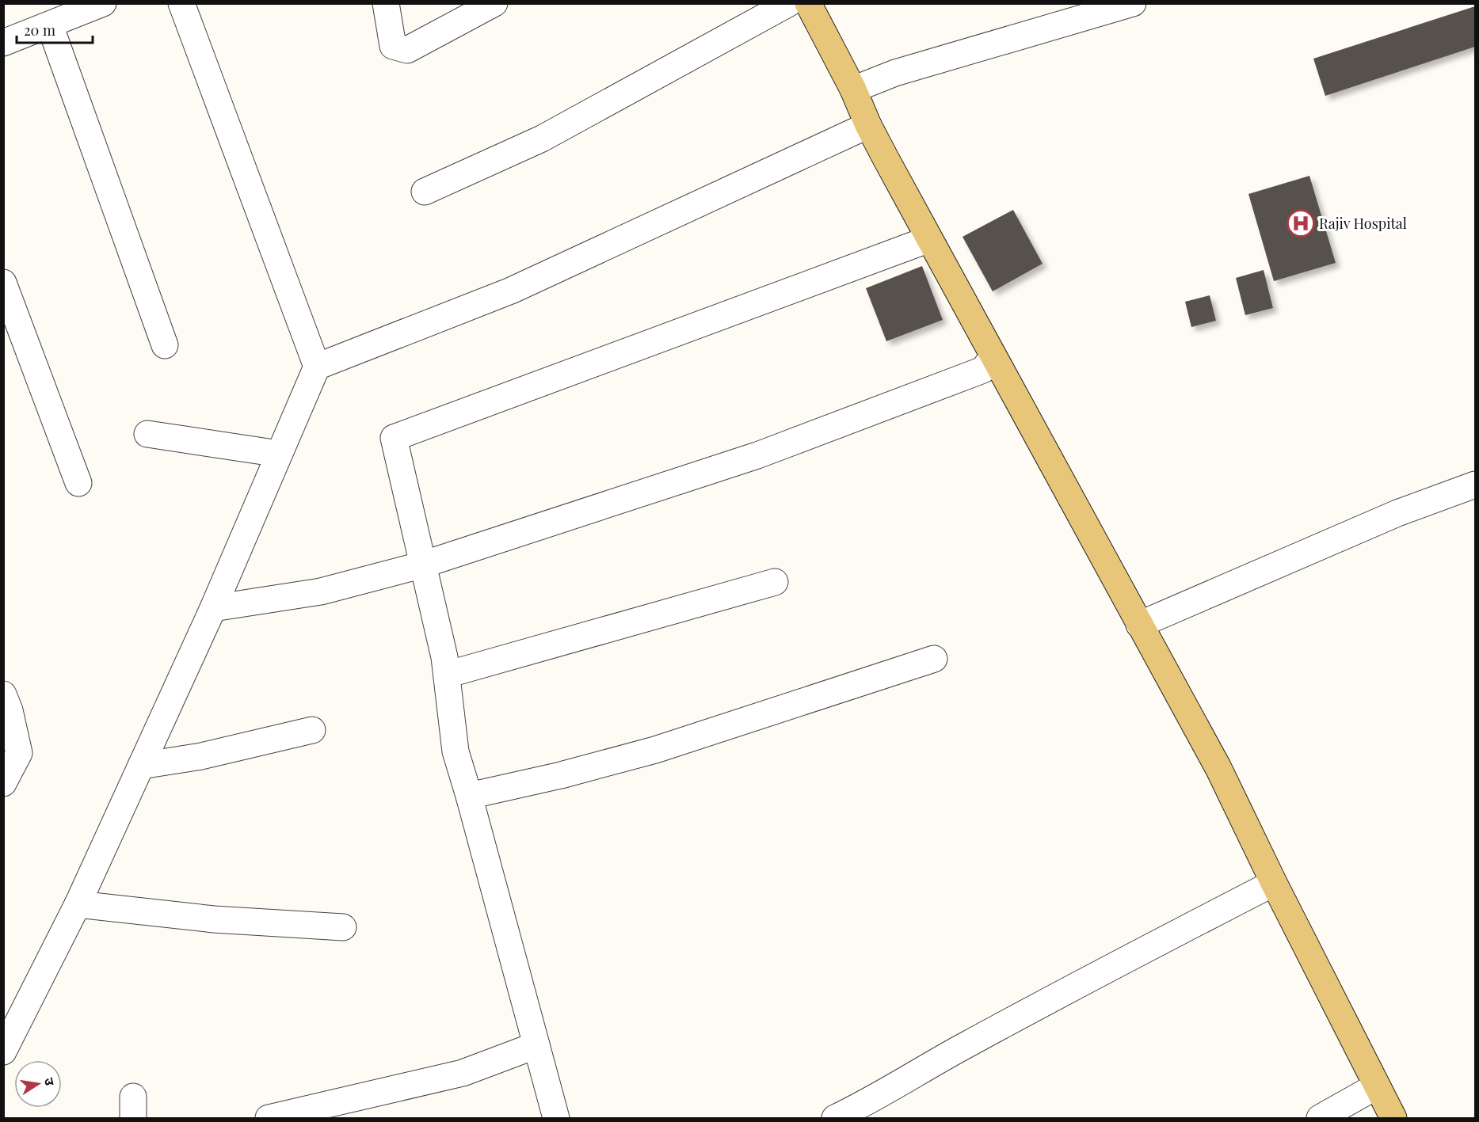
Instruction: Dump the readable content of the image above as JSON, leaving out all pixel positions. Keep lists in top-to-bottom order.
{
  "places": {
    "hospital": ["Rajiv Hospital"]
  },
  "scale_bar": "20 m",
  "north": "right"
}
